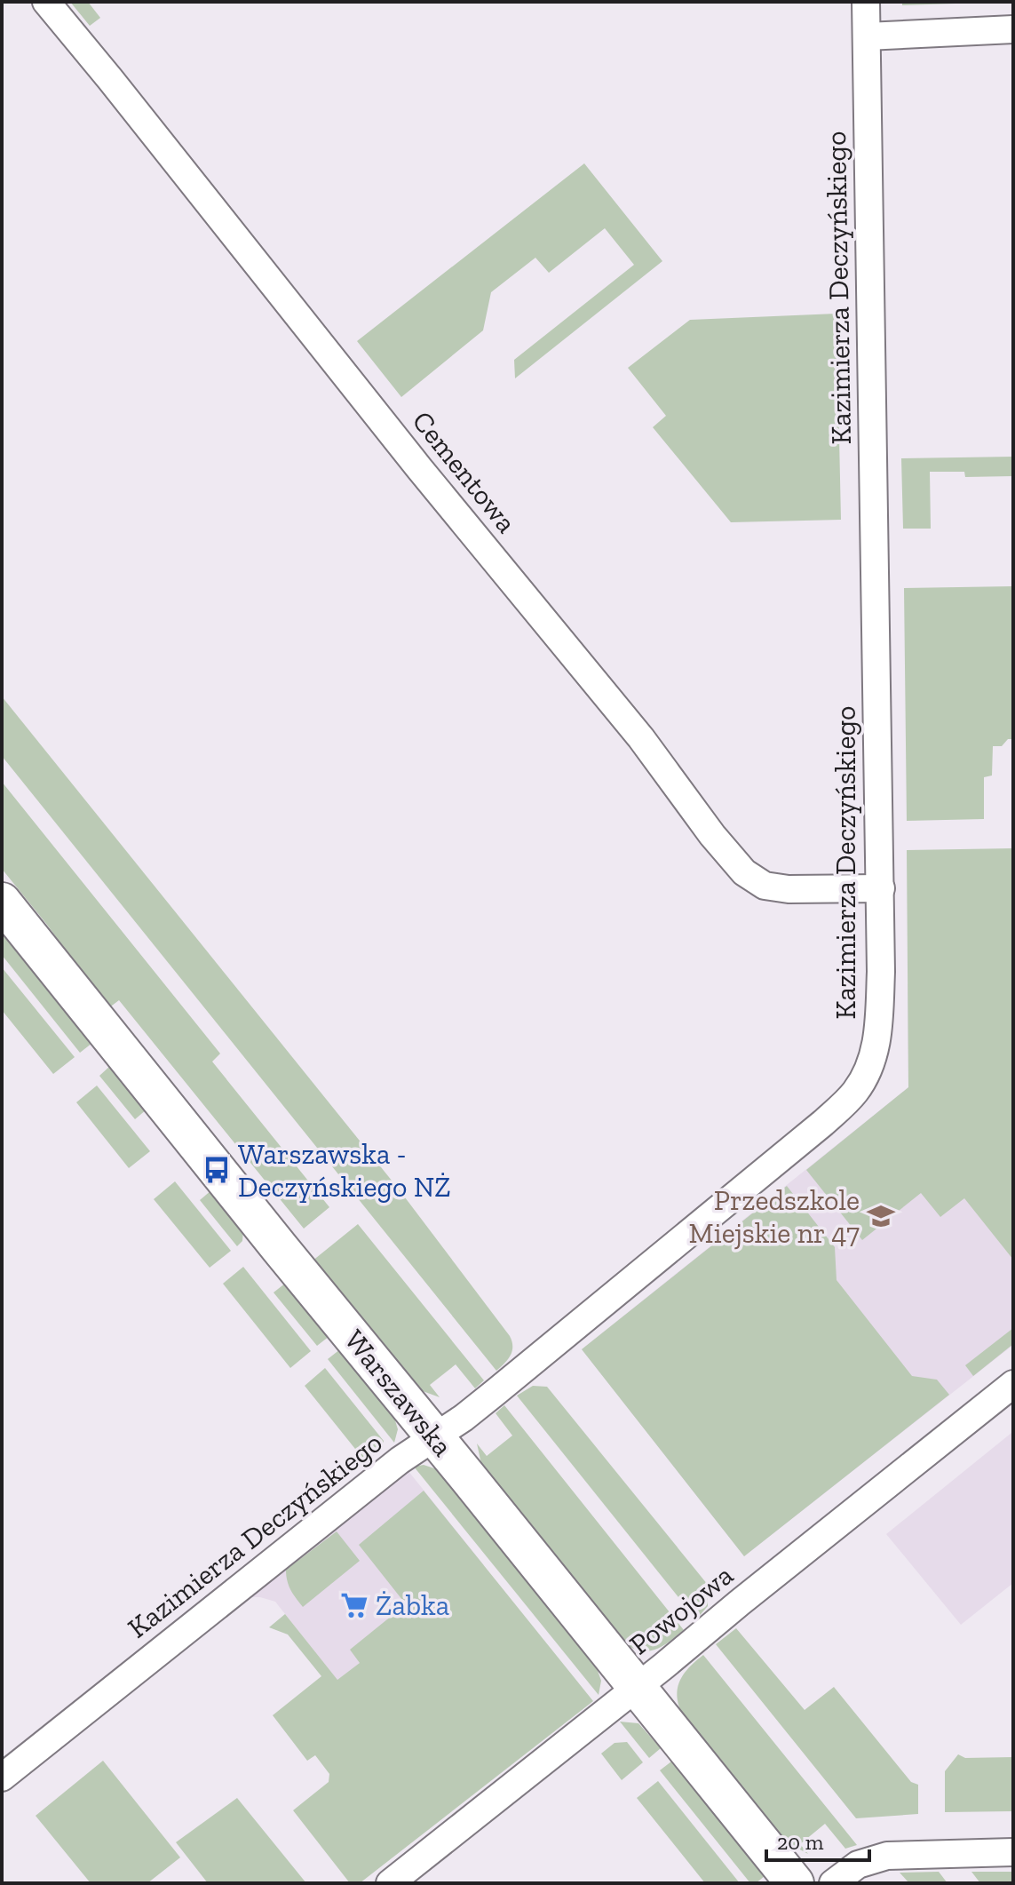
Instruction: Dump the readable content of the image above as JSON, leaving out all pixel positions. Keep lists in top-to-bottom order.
{
  "streets": {
    "street": [
      "Kazimierza Deczyńskiego",
      "Cementowa",
      "Warszawska",
      "Powojowa"
    ]
  },
  "crossings": [
    ["Kazimierza Deczyńskiego", "Cementowa"],
    ["Kazimierza Deczyńskiego", "Warszawska"],
    ["Warszawska", "Powojowa"]
  ],
  "places": {
    "bus stop": ["Warszawska - Deczyńskiego NŻ"],
    "school or university": ["Przedszkole Miejskie nr 47"],
    "supermarket": ["Żabka"]
  },
  "scale_bar": "20 m"
}
